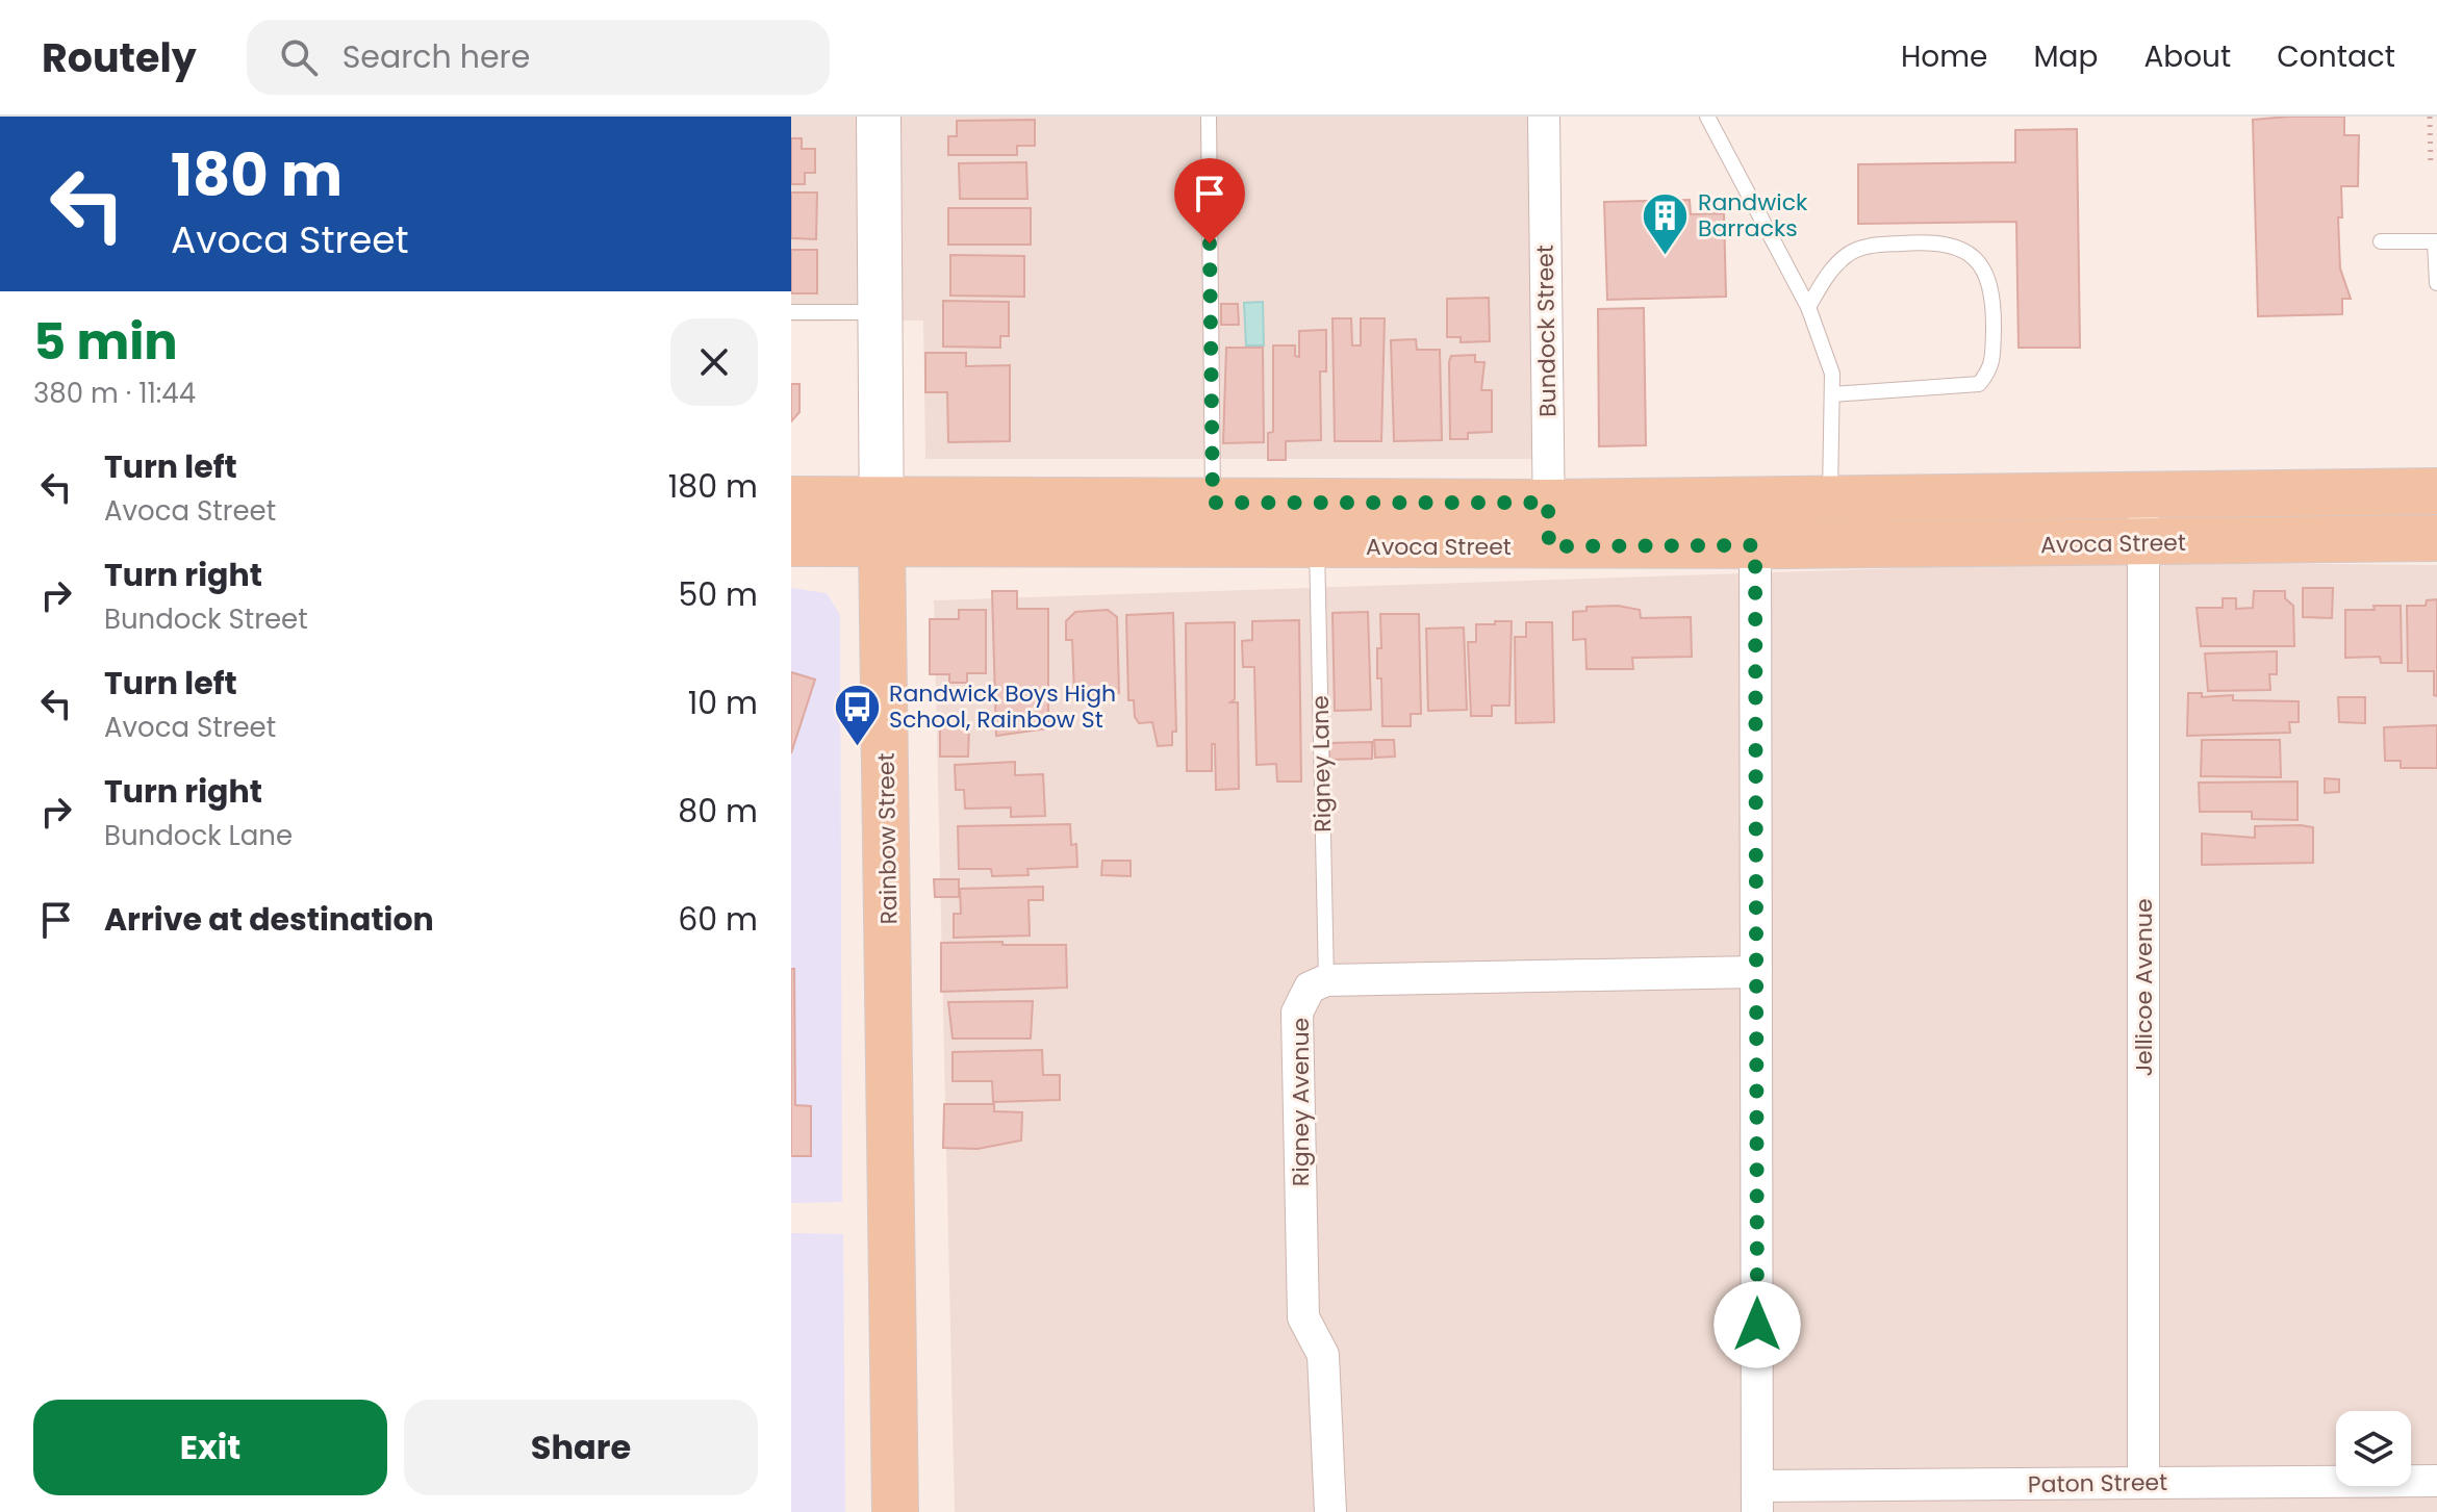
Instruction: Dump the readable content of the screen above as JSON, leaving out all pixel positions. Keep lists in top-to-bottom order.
{
  "streets": {
    "main road": ["Avoca Street", "Rainbow Street"],
    "street": [
      "Bundock Street",
      "Jellicoe Avenue",
      "Rigney Avenue",
      "Paton Street"
    ],
    "lane": ["Rigney Lane"]
  },
  "crossings": [
    ["Bundock Street", "Avoca Street"],
    ["Avoca Street", "Rigney Lane"],
    ["Avoca Street", "Rainbow Street"],
    ["Avoca Street", "Jellicoe Avenue"],
    ["Rigney Lane", "Rigney Avenue"],
    ["Jellicoe Avenue", "Paton Street"]
  ],
  "places": {
    "building": ["Randwick Barracks"],
    "bus stop": ["Randwick Boys High School, Rainbow St"]
  },
  "page": {
    "header": "Routely",
    "search": "Search here",
    "nav": [
      "Home",
      "Map",
      "About",
      "Contact"
    ],
    "turn": ["180 m", "Avoca Street"],
    "heading": ["5 min", "380 m · 11:44"],
    "list": [
      {
        "name": "Turn left",
        "note": "Avoca Street",
        "value": "180 m"
      },
      {
        "name": "Turn right",
        "note": "Bundock Street",
        "value": "50 m"
      },
      {
        "name": "Turn left",
        "note": "Avoca Street",
        "value": "10 m"
      },
      {
        "name": "Turn right",
        "note": "Bundock Lane",
        "value": "80 m"
      },
      {
        "name": "Arrive at destination",
        "value": "60 m"
      }
    ],
    "buttons": ["Exit", "Share"]
  }
}
